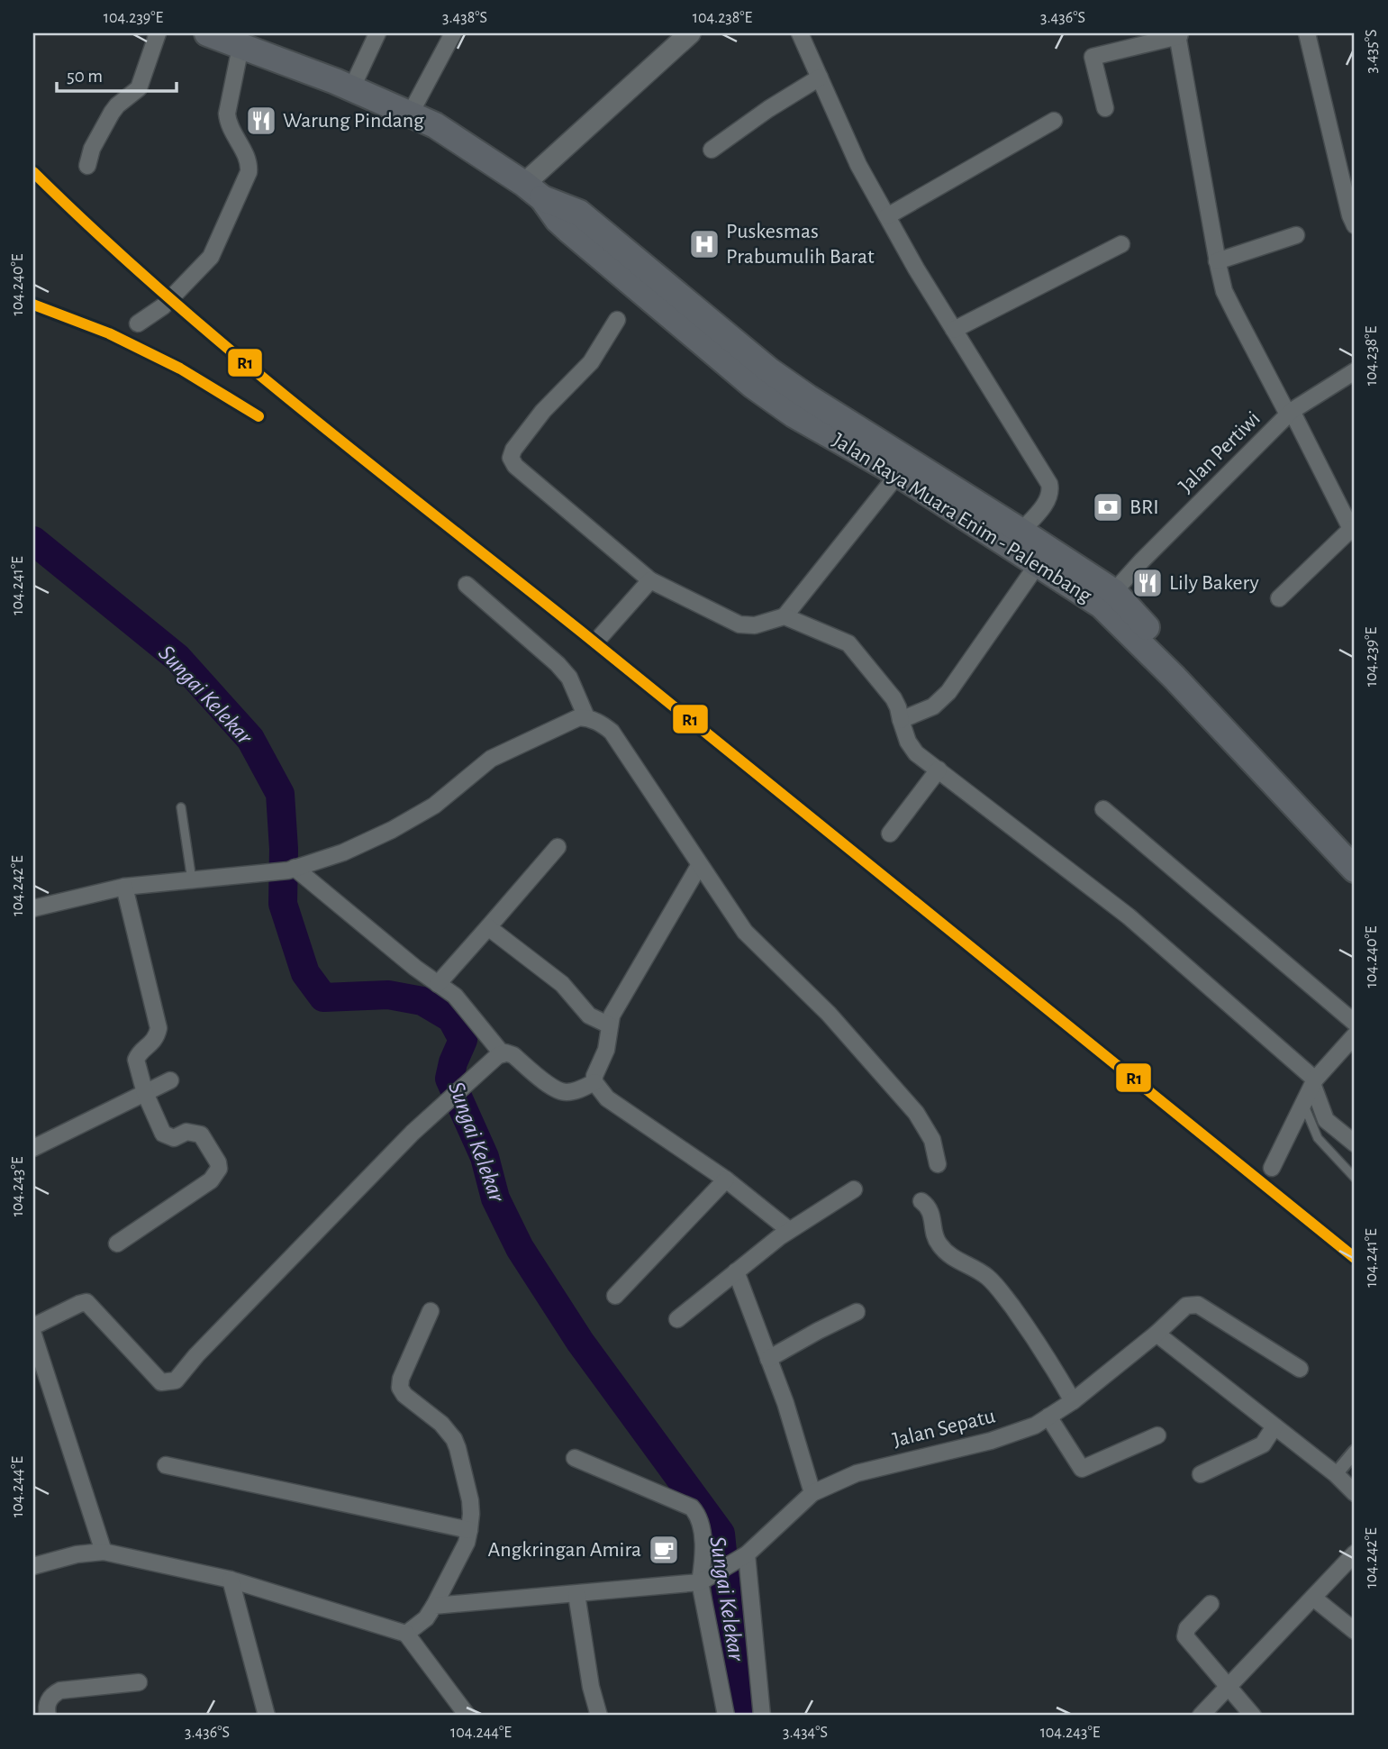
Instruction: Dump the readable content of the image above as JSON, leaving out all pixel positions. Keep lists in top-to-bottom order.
{
  "streets": {
    "main road": ["Jalan Raya Muara Enim - Palembang"],
    "street": ["Jalan Pertiwi", "Jalan Sepatu"]
  },
  "crossings": [
    ["Jalan Pertiwi", "Jalan Raya Muara Enim - Palembang"]
  ],
  "water": ["Sungai Kelekar"],
  "places": {
    "restaurant": ["Warung Pindang", "Lily Bakery"],
    "hospital": ["Puskesmas Prabumulih Barat"],
    "bank": ["BRI"],
    "cafe": ["Angkringan Amira"]
  },
  "lines": ["transit line R1"],
  "scale_bar": "50 m",
  "coordinates": [
    "104.239°E",
    "3.438°S",
    "104.238°E",
    "3.436°S",
    "3.435°S",
    "104.240°E",
    "104.241°E",
    "104.242°E",
    "104.243°E",
    "104.244°E",
    "3.434°S"
  ]
}
